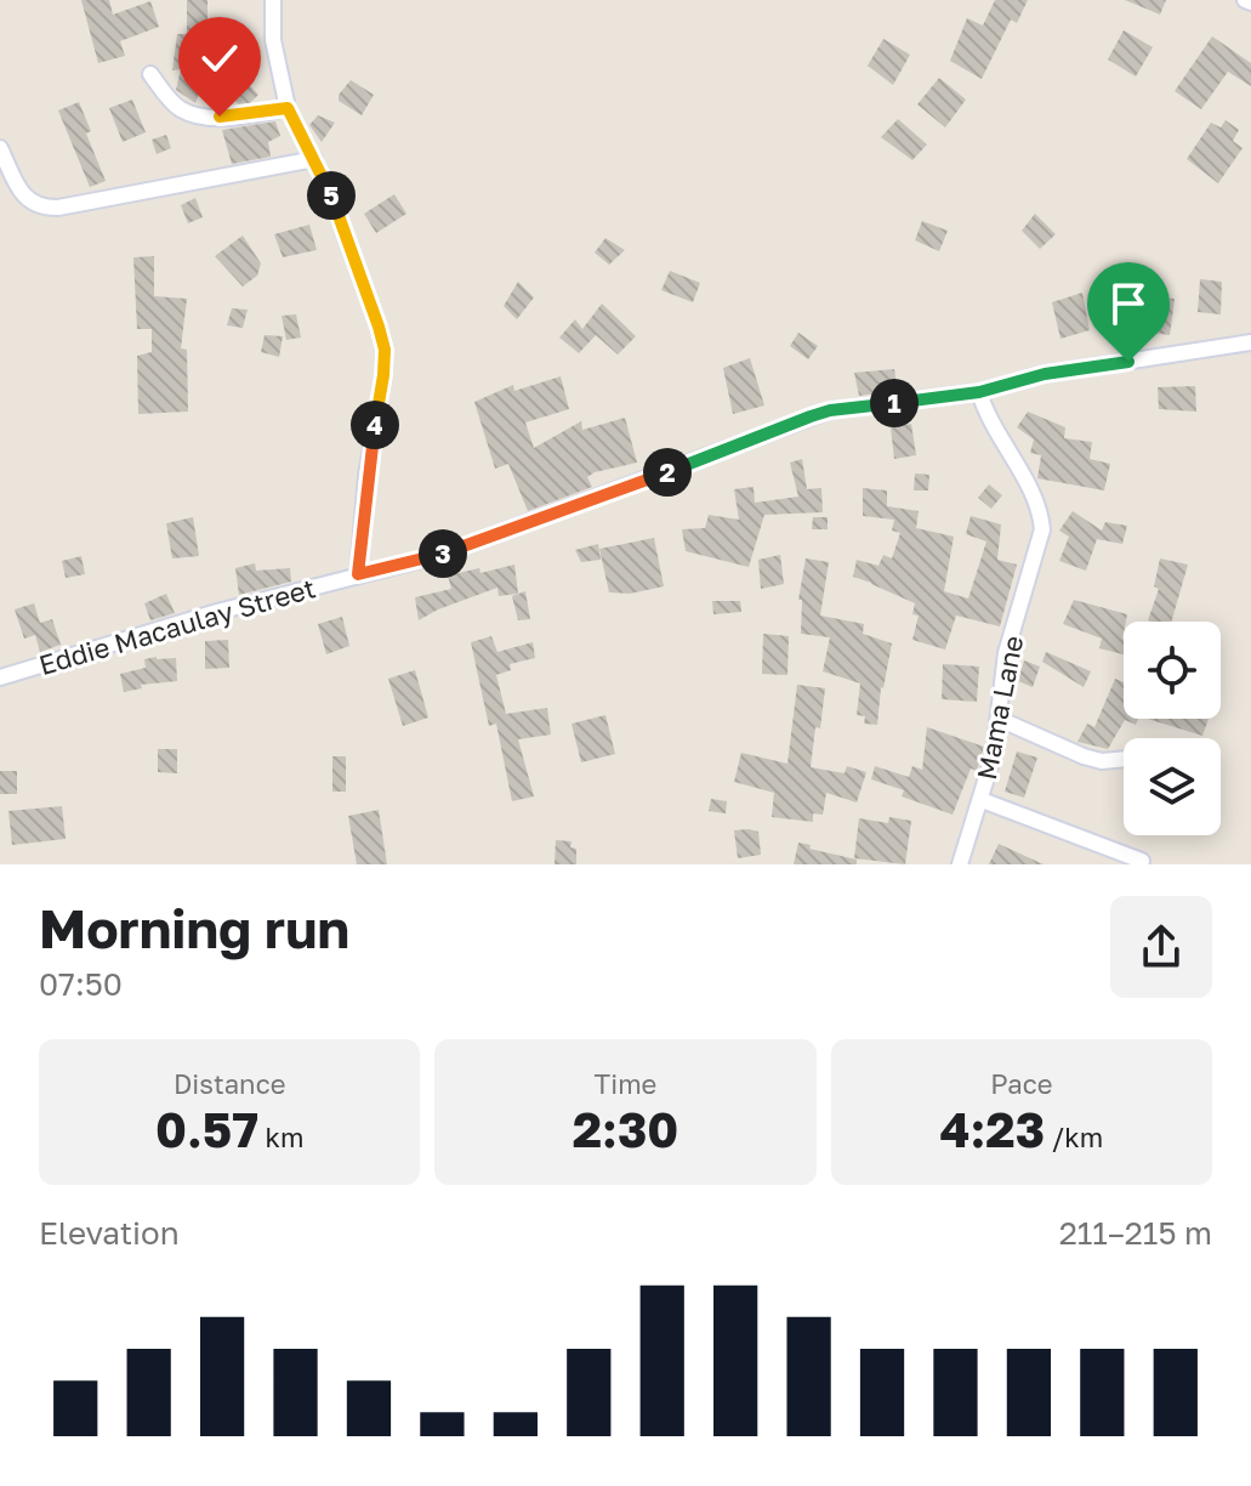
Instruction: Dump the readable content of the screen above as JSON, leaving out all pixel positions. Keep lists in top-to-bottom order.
{
  "streets": {
    "street": ["Eddie Macaulay Street", "Mama Lane"]
  },
  "crossings": [
    ["Eddie Macaulay Street", "Mama Lane"]
  ],
  "page": {
    "pins": [
      "5",
      "1",
      "4",
      "2",
      "3"
    ],
    "heading": ["Morning run", "07:50"],
    "stats": [
      ["Distance", "0.57 km"],
      ["Time", "2:30"],
      ["Pace", "4:23 /km"]
    ],
    "chart": ["Elevation", "211–215 m"]
  }
}
